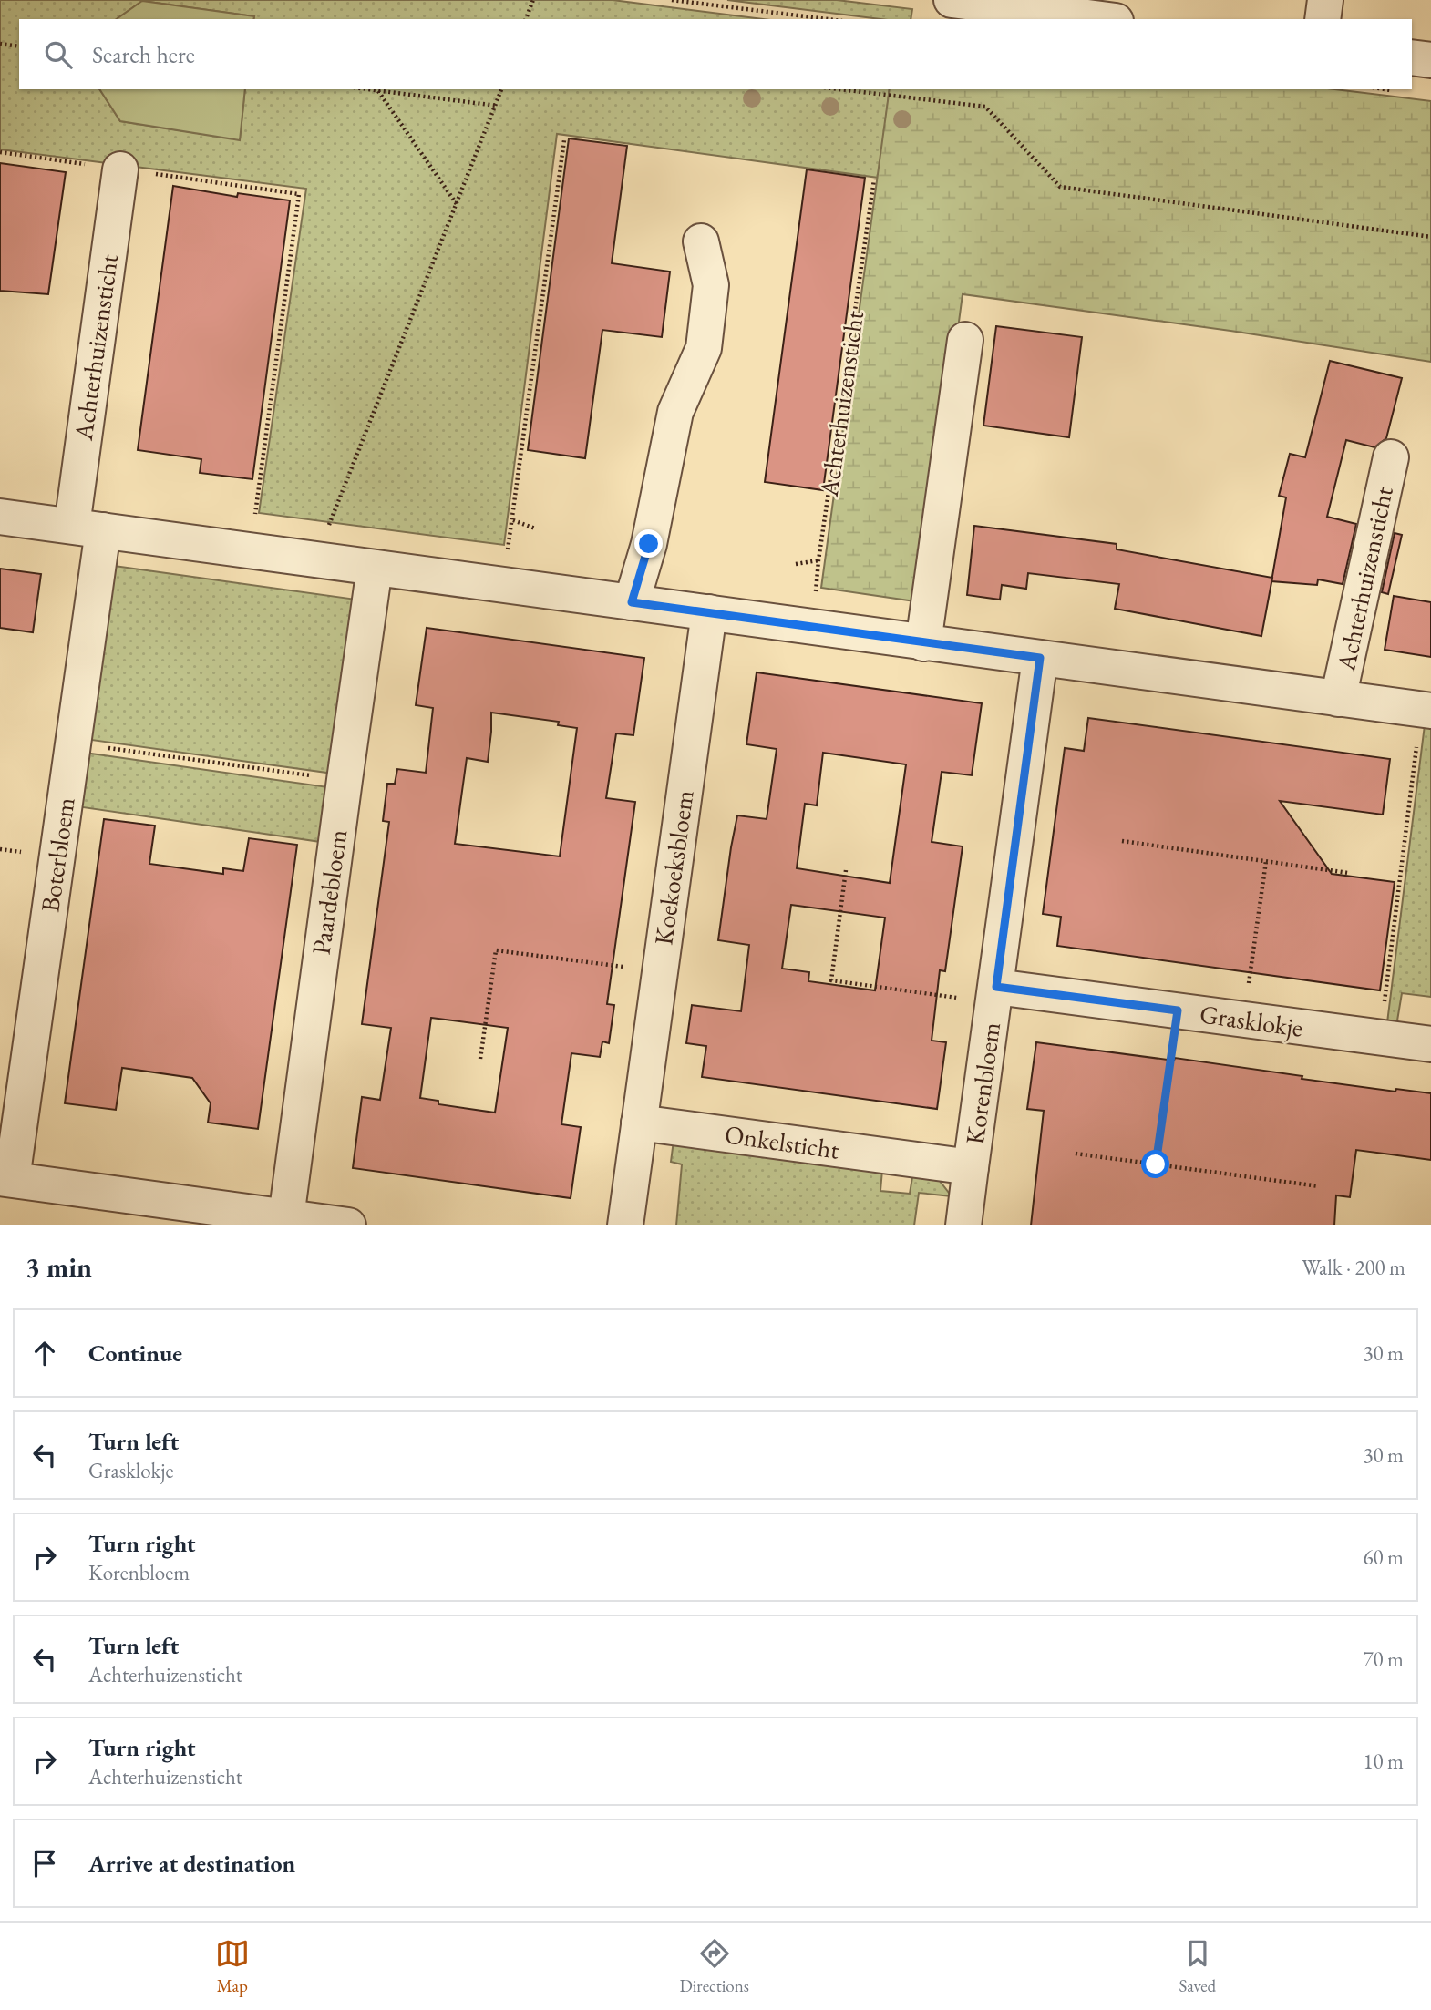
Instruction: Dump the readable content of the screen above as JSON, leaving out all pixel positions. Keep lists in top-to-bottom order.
{
  "streets": {
    "street": [
      "Achterhuizensticht",
      "Boterbloem",
      "Koekoeksbloem",
      "Paardebloem",
      "Grasklokje",
      "Korenbloem",
      "Onkelsticht"
    ]
  },
  "crossings": [
    ["Achterhuizensticht", "Boterbloem"],
    ["Achterhuizensticht", "Koekoeksbloem"],
    ["Achterhuizensticht", "Paardebloem"],
    ["Achterhuizensticht", "Korenbloem"],
    ["Koekoeksbloem", "Onkelsticht"],
    ["Grasklokje", "Korenbloem"],
    ["Korenbloem", "Onkelsticht"]
  ],
  "page": {
    "search": "Search here",
    "heading": ["3 min", "Walk · 200 m"],
    "list": [
      ["Continue", "30 m"],
      ["Turn left", "Grasklokje", "30 m"],
      ["Turn right", "Korenbloem", "60 m"],
      ["Turn left", "Achterhuizensticht", "70 m"],
      ["Turn right", "Achterhuizensticht", "10 m"],
      "Arrive at destination"
    ],
    "nav": ["Map", "Directions", "Saved"]
  }
}
